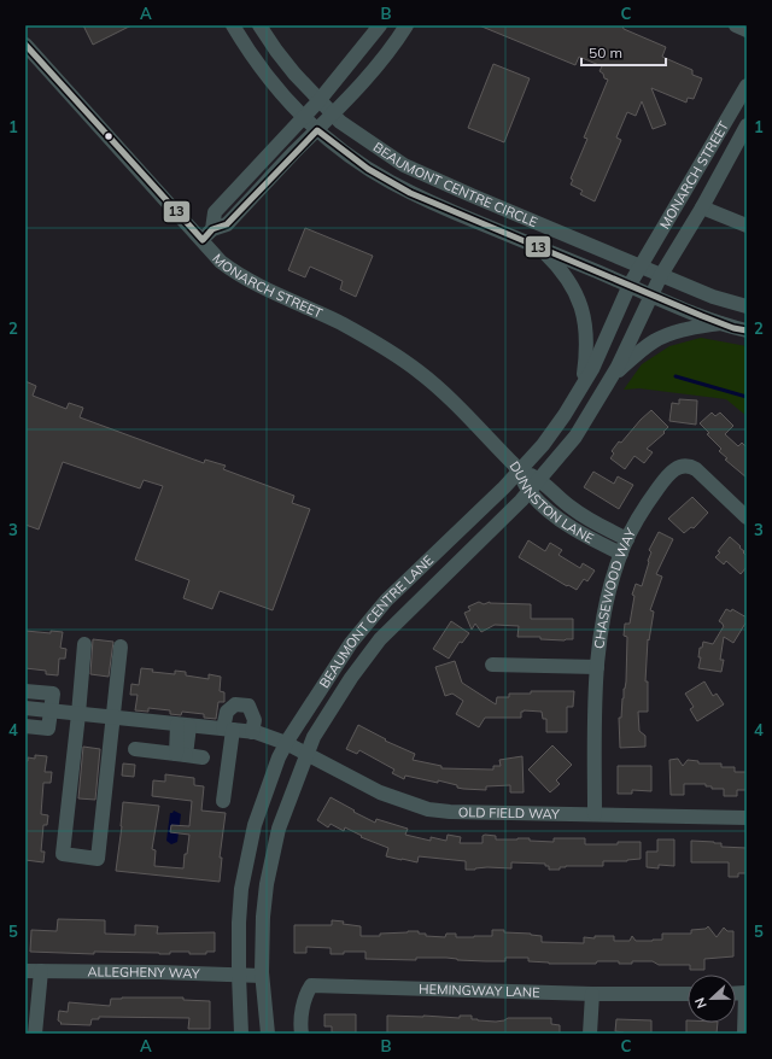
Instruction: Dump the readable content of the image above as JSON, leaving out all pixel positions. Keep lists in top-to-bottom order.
{
  "streets": {
    "street": [
      "MONARCH STREET",
      "BEAUMONT CENTRE CIRCLE",
      "DUNNSTON LANE",
      "CHASEWOOD WAY",
      "BEAUMONT CENTRE LANE",
      "OLD FIELD WAY",
      "ALLEGHENY WAY",
      "HEMINGWAY LANE"
    ]
  },
  "crossings": [
    ["MONARCH STREET", "BEAUMONT CENTRE CIRCLE"],
    ["MONARCH STREET", "DUNNSTON LANE"],
    ["MONARCH STREET", "BEAUMONT CENTRE LANE"],
    ["BEAUMONT CENTRE CIRCLE", "BEAUMONT CENTRE LANE"],
    ["DUNNSTON LANE", "CHASEWOOD WAY"],
    ["DUNNSTON LANE", "BEAUMONT CENTRE LANE"],
    ["CHASEWOOD WAY", "OLD FIELD WAY"],
    ["BEAUMONT CENTRE LANE", "OLD FIELD WAY"],
    ["BEAUMONT CENTRE LANE", "ALLEGHENY WAY"]
  ],
  "lines": ["transit line 13"],
  "scale_bar": "50 m",
  "north": "left",
  "grid": {
    "columns": ["A", "B", "C"],
    "rows": [
      "1",
      "2",
      "3",
      "4",
      "5"
    ]
  }
}
